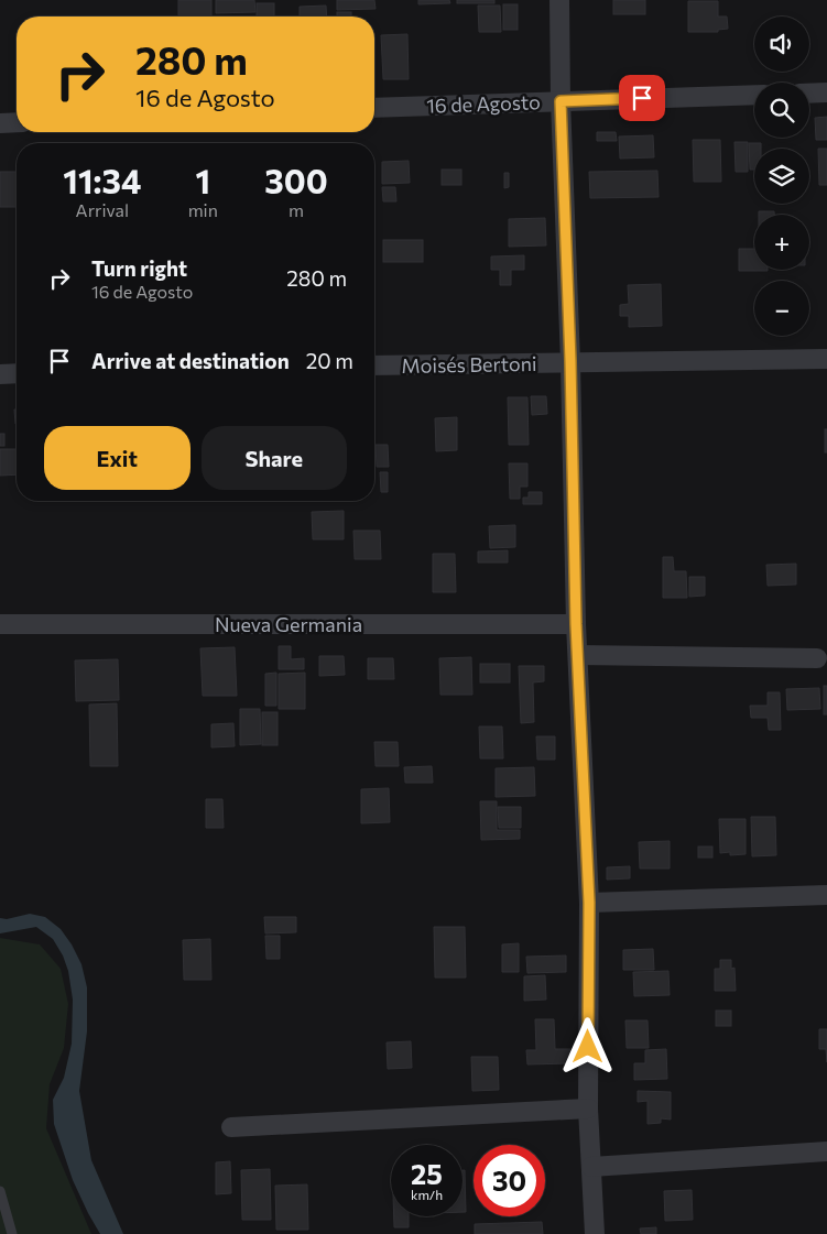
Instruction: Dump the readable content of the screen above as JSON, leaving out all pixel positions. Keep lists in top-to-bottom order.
{
  "streets": {
    "street": ["16 de Agosto", "Moisés Bertoni", "Nueva Germania"]
  },
  "page": {
    "map_buttons": ["+", "−"],
    "turn": ["280 m", "16 de Agosto"],
    "eta": [
      "11:34",
      "Arrival",
      "1",
      "min",
      "300",
      "m"
    ],
    "list": [
      {
        "name": "Turn right",
        "note": "16 de Agosto",
        "value": "280 m"
      },
      {
        "name": "Arrive at destination",
        "value": "20 m"
      }
    ],
    "buttons": ["Exit", "Share"],
    "speed": "25 km/h",
    "limit": "30"
  }
}
